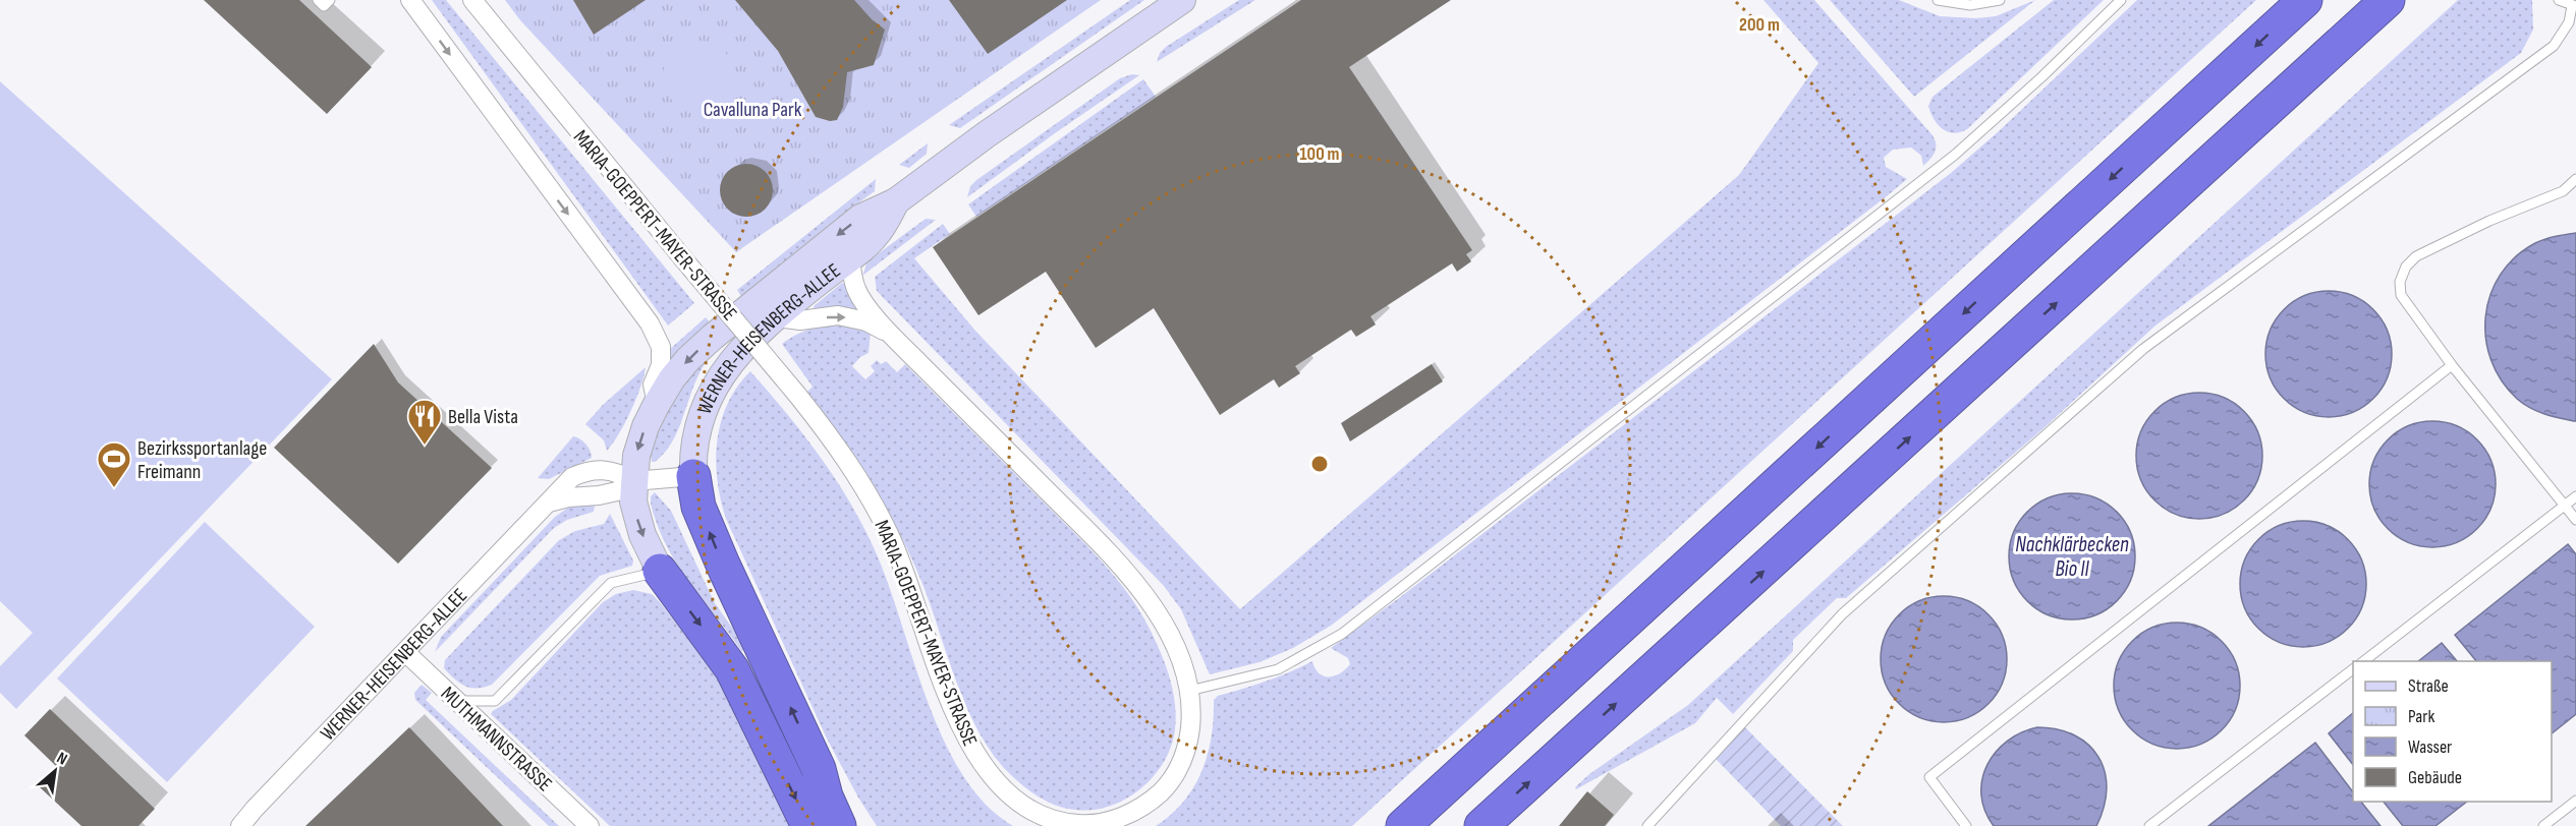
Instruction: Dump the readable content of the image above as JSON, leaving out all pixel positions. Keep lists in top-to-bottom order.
{
  "streets": {
    "street": ["MARIA-GOEPPERT-MAYER-STRASSE", "WERNER-HEISENBERG-ALLEE", "MUTHMANNSTRASSE"]
  },
  "crossings": [
    ["MARIA-GOEPPERT-MAYER-STRASSE", "WERNER-HEISENBERG-ALLEE"],
    ["WERNER-HEISENBERG-ALLEE", "MUTHMANNSTRASSE"]
  ],
  "water": ["Nachklärbecken Bio II"],
  "parks": ["Cavalluna Park"],
  "places": {
    "restaurant": ["Bella Vista"],
    "sports": ["Bezirkssportanlage Freimann"]
  },
  "legend": [
    "Straße",
    "Park",
    "Wasser",
    "Gebäude"
  ],
  "north": "top right",
  "rings": ["200 m", "100 m"]
}
